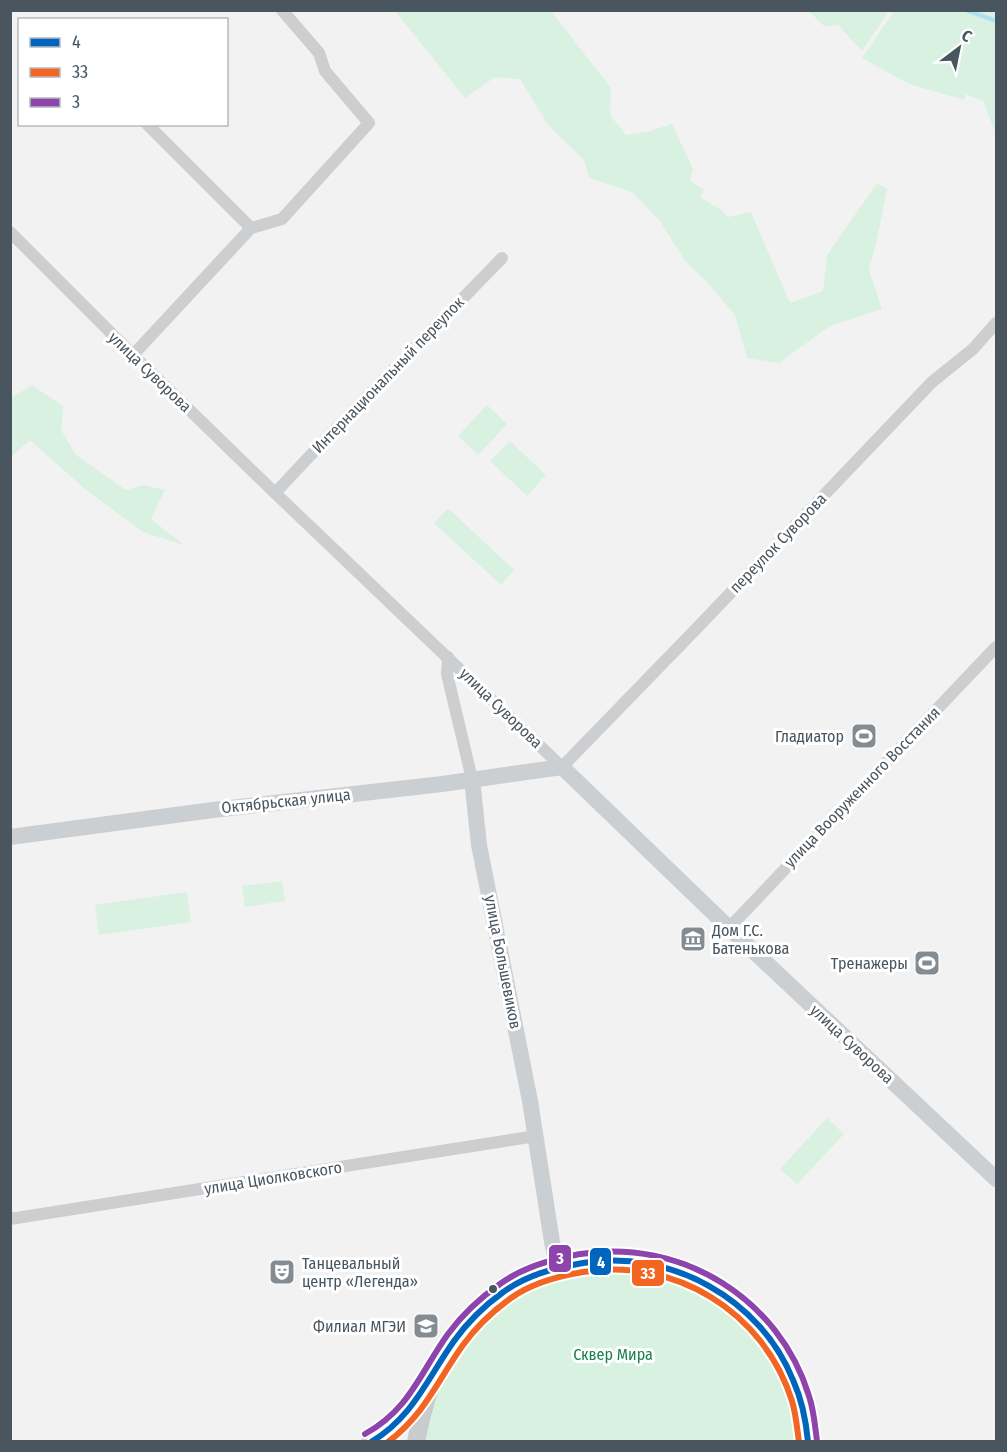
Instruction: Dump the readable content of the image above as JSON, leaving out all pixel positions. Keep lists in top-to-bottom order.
{
  "streets": {
    "street": [
      "улица Суворова",
      "Интернациональный переулок",
      "переулок Суворова",
      "улица Вооруженного Восстания",
      "Октябрьская улица",
      "улица Большевиков",
      "улица Циолковского"
    ]
  },
  "crossings": [
    ["улица Суворова", "Интернациональный переулок"],
    ["улица Суворова", "переулок Суворова"],
    ["улица Суворова", "улица Вооруженного Восстания"],
    ["улица Суворова", "Октябрьская улица"],
    ["улица Суворова", "улица Большевиков"],
    ["переулок Суворова", "Октябрьская улица"],
    ["Октябрьская улица", "улица Большевиков"],
    ["улица Большевиков", "улица Циолковского"]
  ],
  "parks": ["Сквер Мира"],
  "places": {
    "sports": ["Гладиатор", "Тренажеры"],
    "museum": ["Дом Г.С. Батенькова"],
    "theatre": ["Танцевальный центр «Легенда»"],
    "school or university": ["Филиал МГЭИ"]
  },
  "lines": ["transit line 3", "transit line 4", "transit line 33"],
  "legend": ["4", "33", "3"],
  "north": "top right"
}
